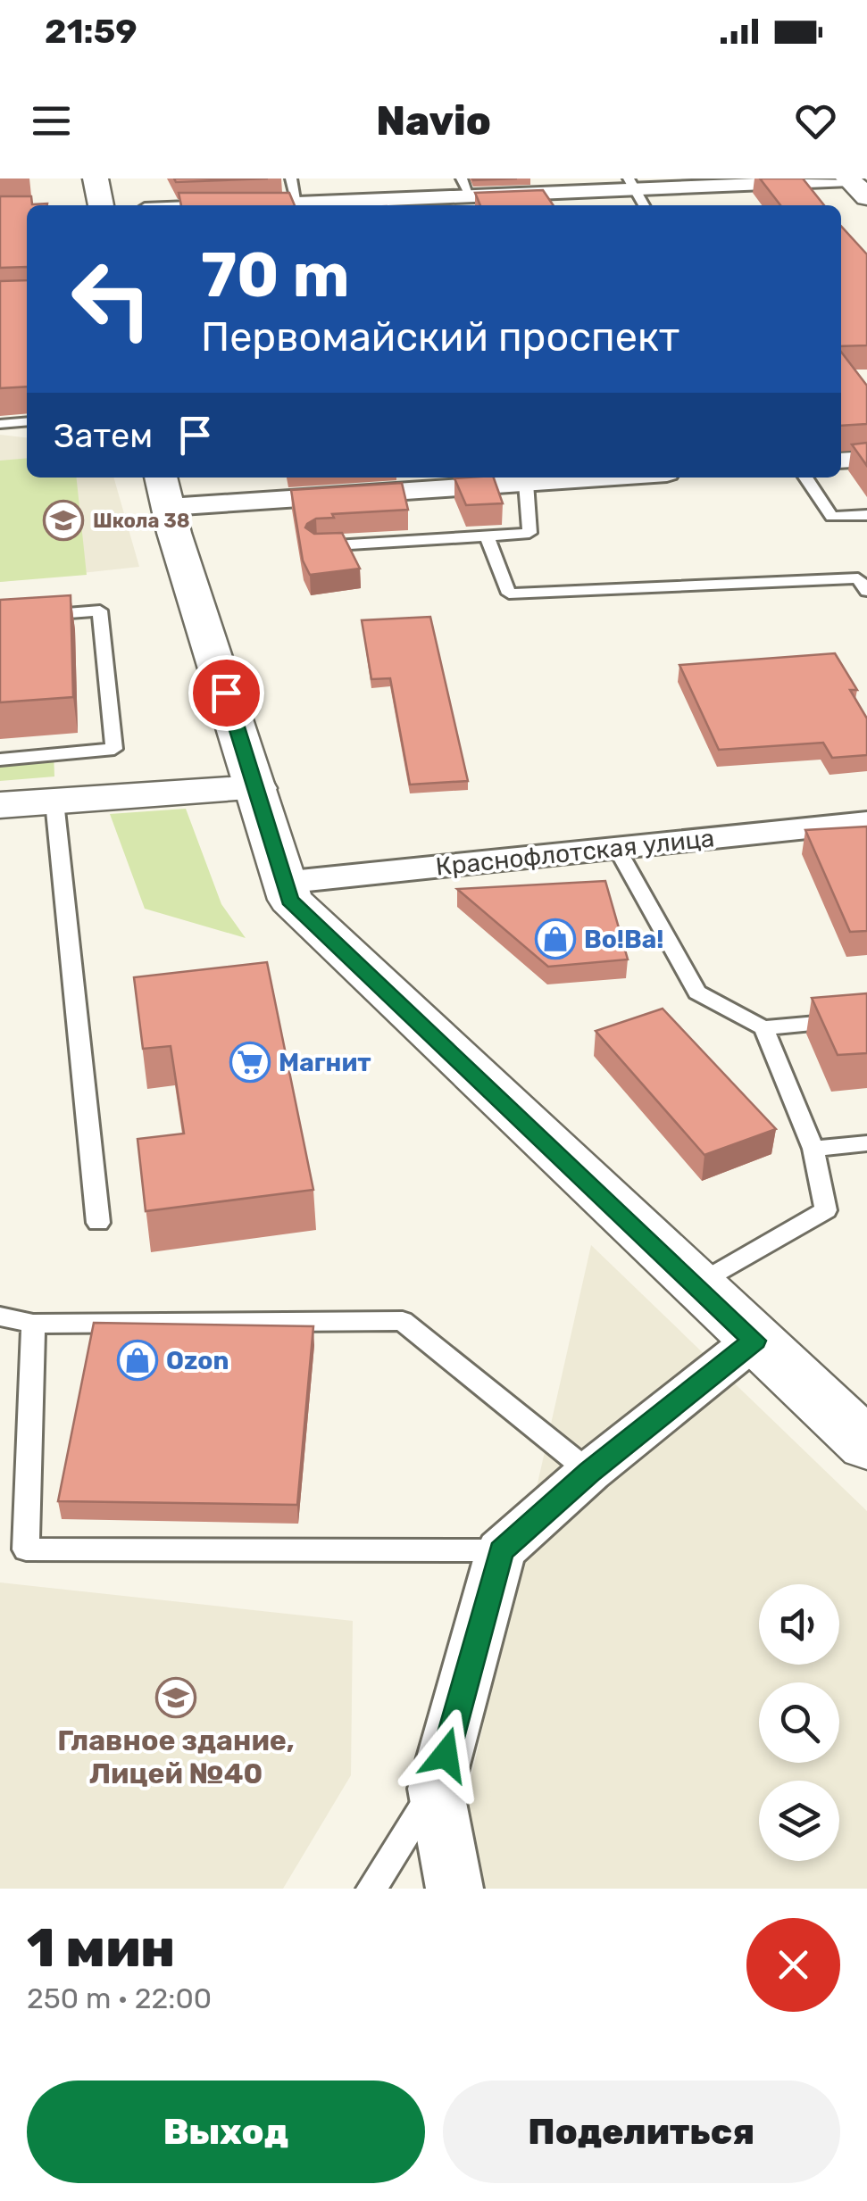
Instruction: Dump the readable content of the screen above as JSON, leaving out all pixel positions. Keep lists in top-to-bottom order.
{
  "streets": {
    "street": ["Краснофлотская улица"]
  },
  "places": {
    "school or university": ["Школа 38", "Главное здание, Лицей №40"],
    "shop": ["Во!Ва!", "Ozon"],
    "supermarket": ["Магнит"]
  },
  "page": {
    "status": "21:59",
    "header": "Navio",
    "turn": ["70 m", "Первомайский проспект"],
    "then": "Затем",
    "heading": ["1 мин", "250 m · 22:00"],
    "buttons": ["Выход", "Поделиться"]
  }
}
